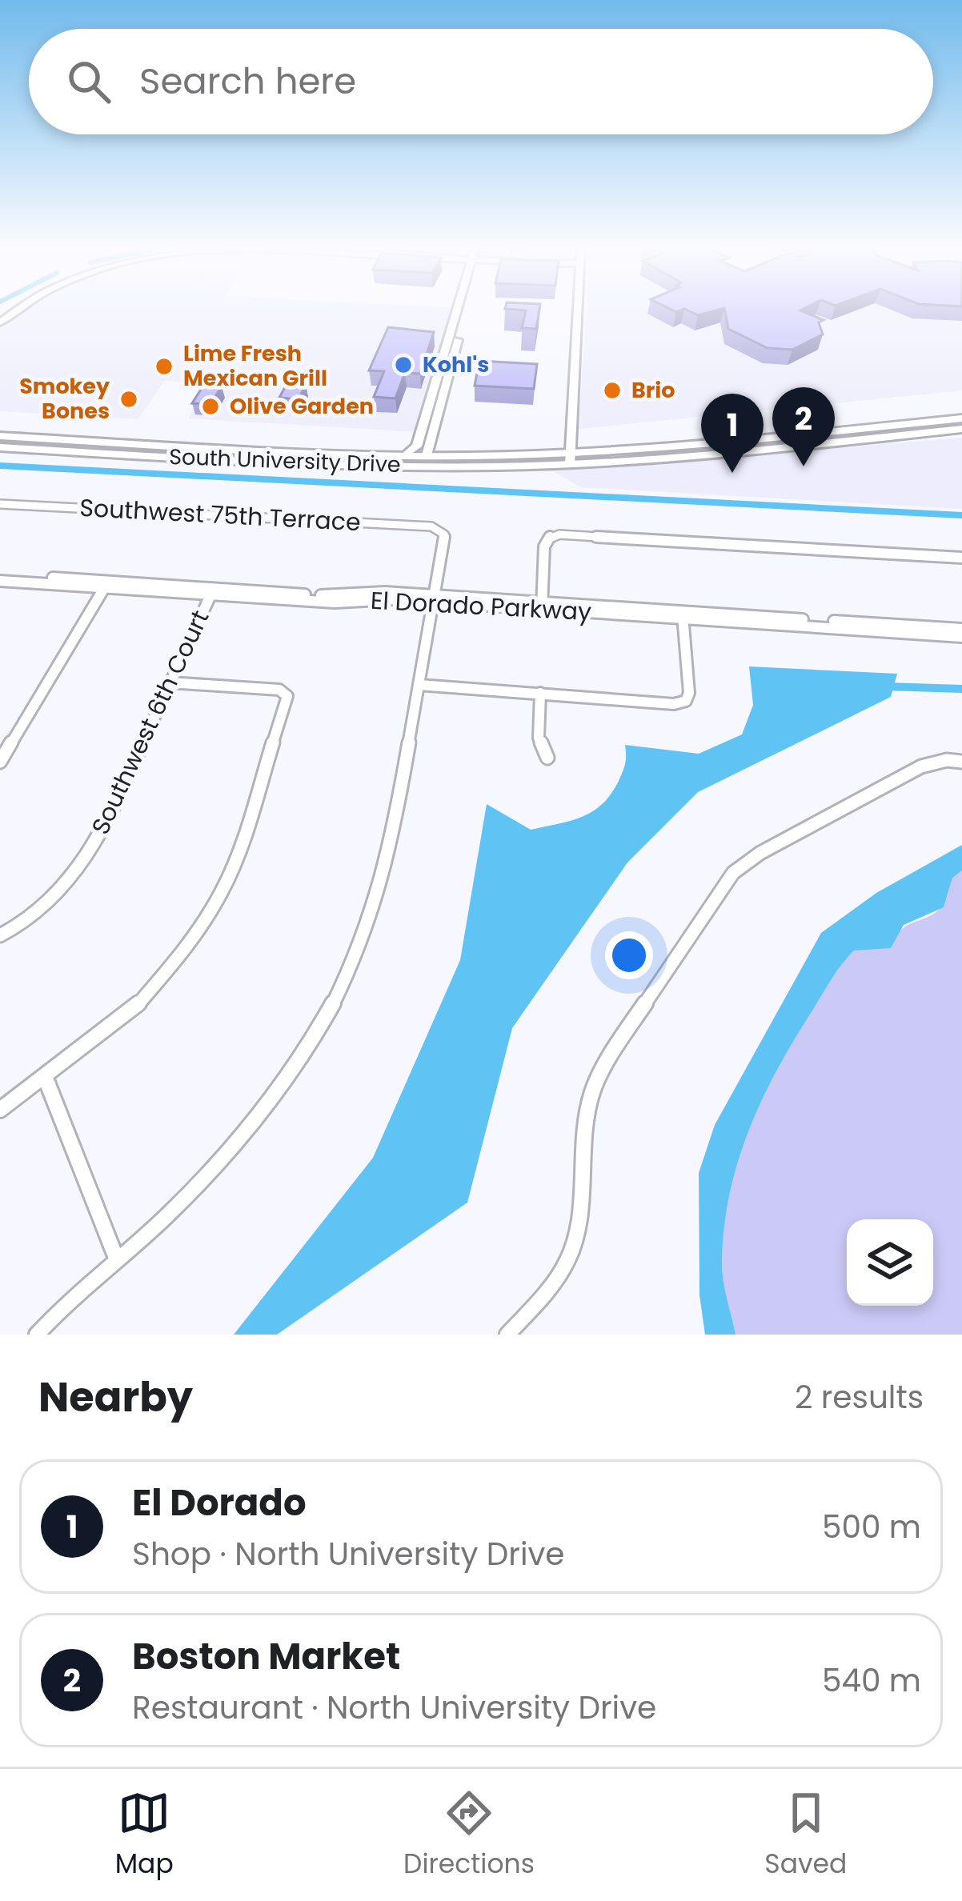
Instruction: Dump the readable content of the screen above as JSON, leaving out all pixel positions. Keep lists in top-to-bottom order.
{
  "streets": {
    "main road": ["South University Drive"],
    "street": ["Southwest 75th Terrace", "El Dorado Parkway", "Southwest 6th Court"]
  },
  "crossings": [
    ["Southwest 75th Terrace", "El Dorado Parkway"],
    ["El Dorado Parkway", "Southwest 6th Court"]
  ],
  "places": [
    "Kohl's",
    "Lime Fresh Mexican Grill",
    "Brio",
    "Smokey Bones",
    "Olive Garden"
  ],
  "page": {
    "search": "Search here",
    "pins": ["2", "1"],
    "heading": ["Nearby", "2 results"],
    "list": [
      {
        "mark": "1",
        "name": "El Dorado",
        "note": "Shop · North University Drive",
        "value": "500 m"
      },
      {
        "mark": "2",
        "name": "Boston Market",
        "note": "Restaurant · North University Drive",
        "value": "540 m"
      }
    ],
    "nav": ["Map", "Directions", "Saved"]
  }
}
